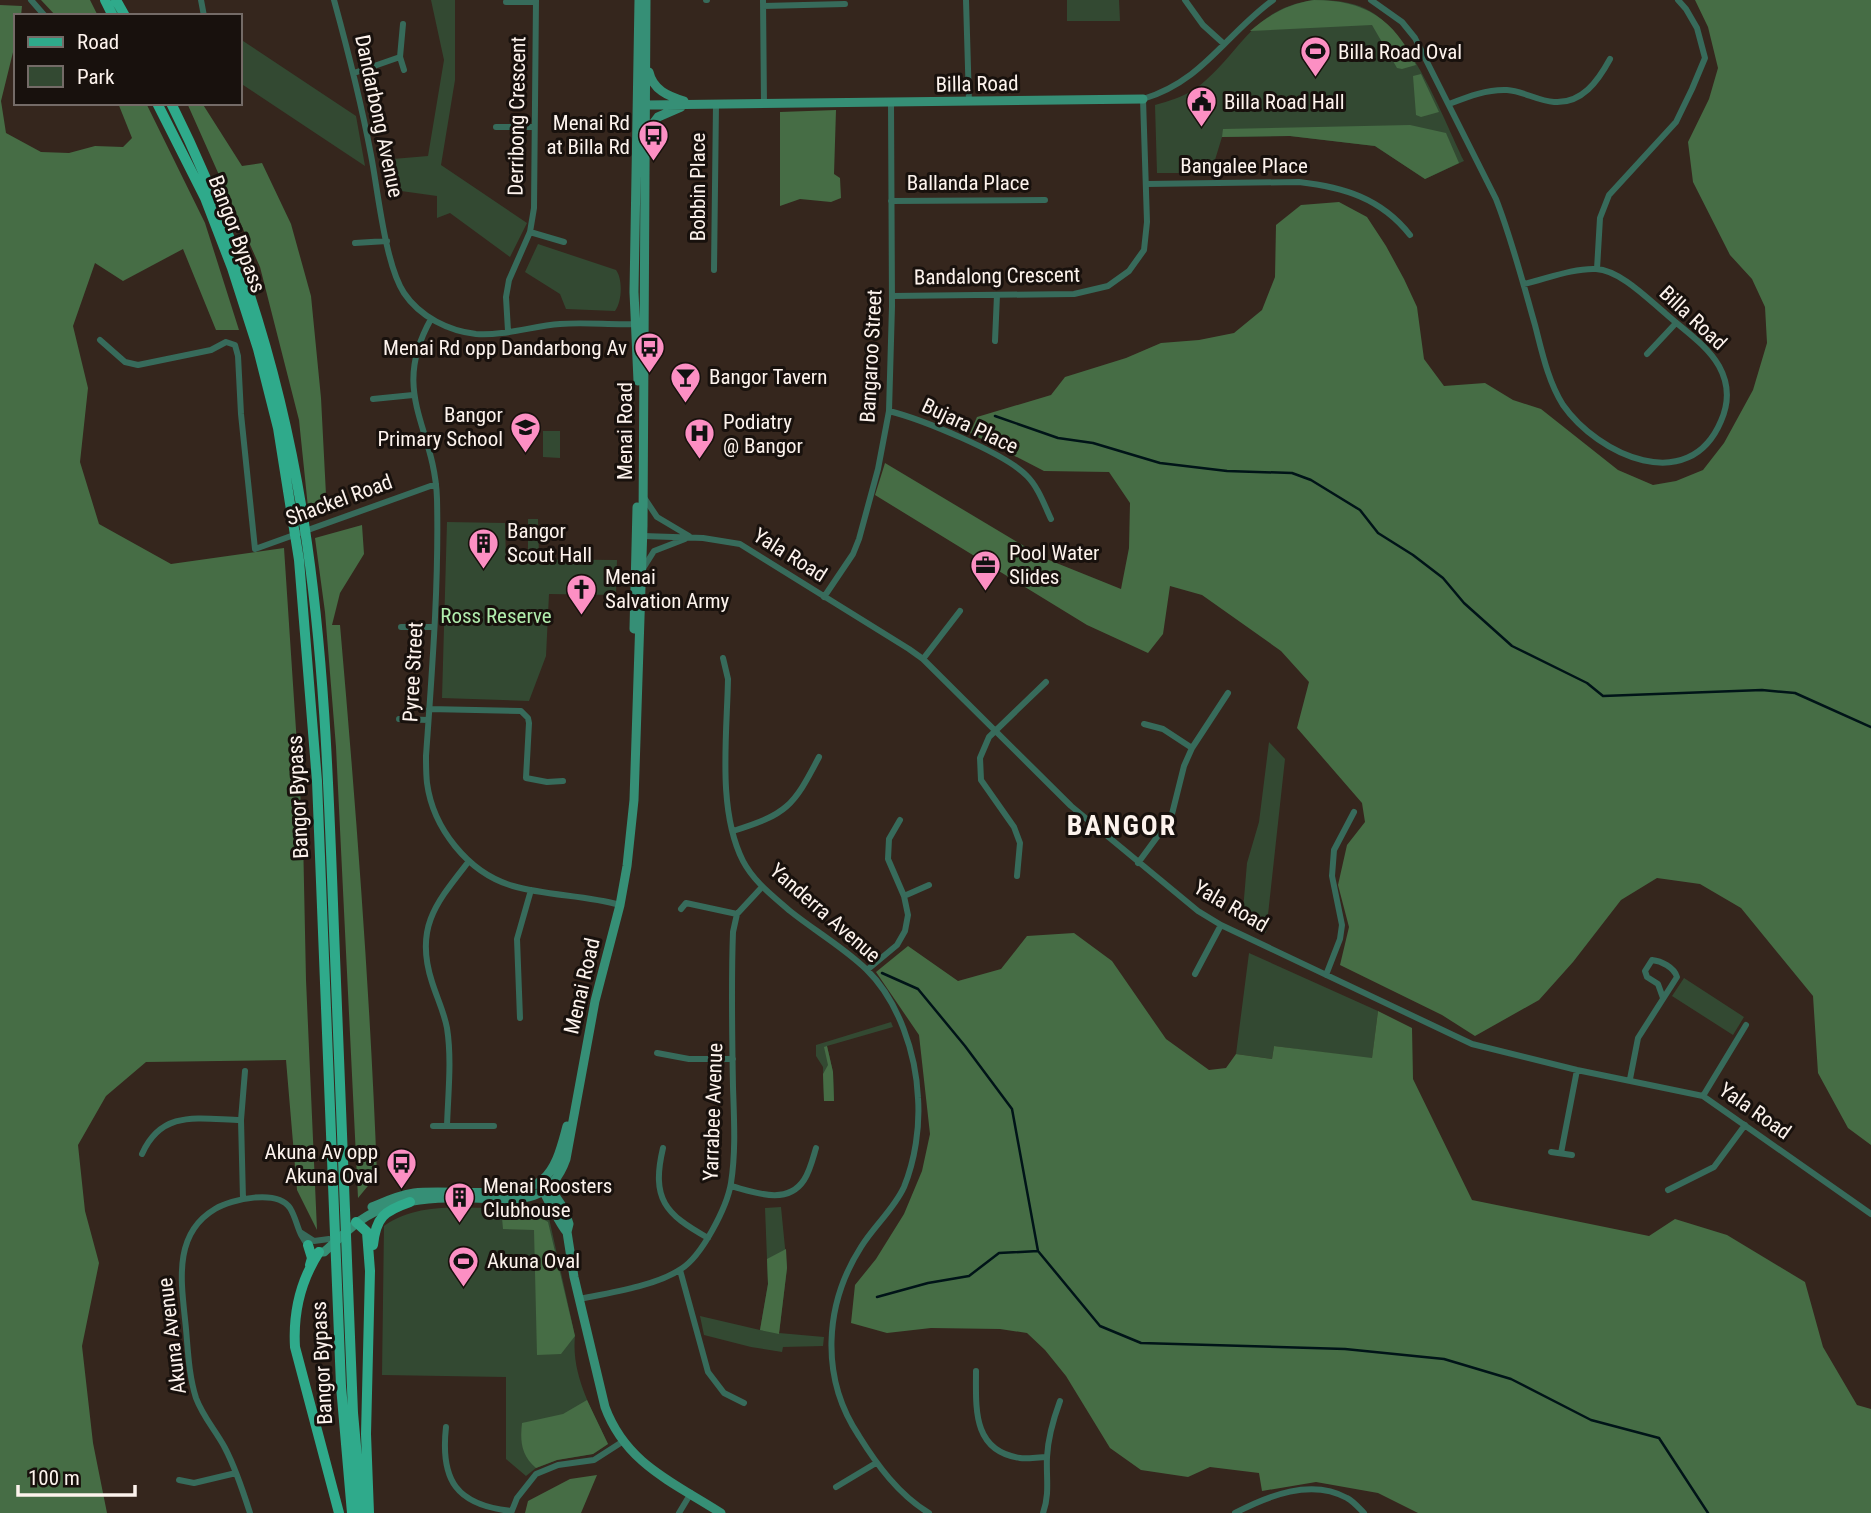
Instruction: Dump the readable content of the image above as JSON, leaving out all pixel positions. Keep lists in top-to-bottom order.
{
  "streets": {
    "main road": ["Billa Road", "Bangor Bypass", "Menai Road"],
    "street": [
      "Dandarbong Avenue",
      "Derribong Crescent",
      "Bangalee Place",
      "Ballanda Place",
      "Bobbin Place",
      "Bandalong Crescent",
      "Bangaroo Street",
      "Bujara Place",
      "Shackel Road",
      "Yala Road",
      "Pyree Street",
      "Yanderra Avenue",
      "Yarrabee Avenue",
      "Akuna Avenue"
    ]
  },
  "crossings": [
    ["Billa Road", "Bobbin Place"],
    ["Billa Road", "Bandalong Crescent"],
    ["Billa Road", "Bangaroo Street"],
    ["Billa Road", "Menai Road"],
    ["Dandarbong Avenue", "Derribong Crescent"],
    ["Dandarbong Avenue", "Menai Road"],
    ["Dandarbong Avenue", "Pyree Street"],
    ["Bangalee Place", "Bandalong Crescent"],
    ["Ballanda Place", "Bangaroo Street"],
    ["Bandalong Crescent", "Bangaroo Street"],
    ["Bangaroo Street", "Bujara Place"],
    ["Bangaroo Street", "Yala Road"],
    ["Menai Road", "Yala Road"],
    ["Menai Road", "Pyree Street"],
    ["Shackel Road", "Pyree Street"]
  ],
  "districts": ["BANGOR"],
  "parks": ["Ross Reserve"],
  "places": {
    "sports": ["Billa Road Oval", "Akuna Oval"],
    "public building": ["Billa Road Hall"],
    "bus stop": ["Menai Rd at Billa Rd", "Menai Rd opp Dandarbong Av", "Akuna Av opp Akuna Oval"],
    "bar": ["Bangor Tavern"],
    "school or university": ["Bangor Primary School"],
    "hospital": ["Podiatry @ Bangor"],
    "building": ["Bangor Scout Hall", "Menai Roosters Clubhouse"],
    "office": ["Pool Water Slides"],
    "church": ["Menai Salvation Army"]
  },
  "legend": ["Road", "Park"],
  "scale_bar": "100 m"
}
